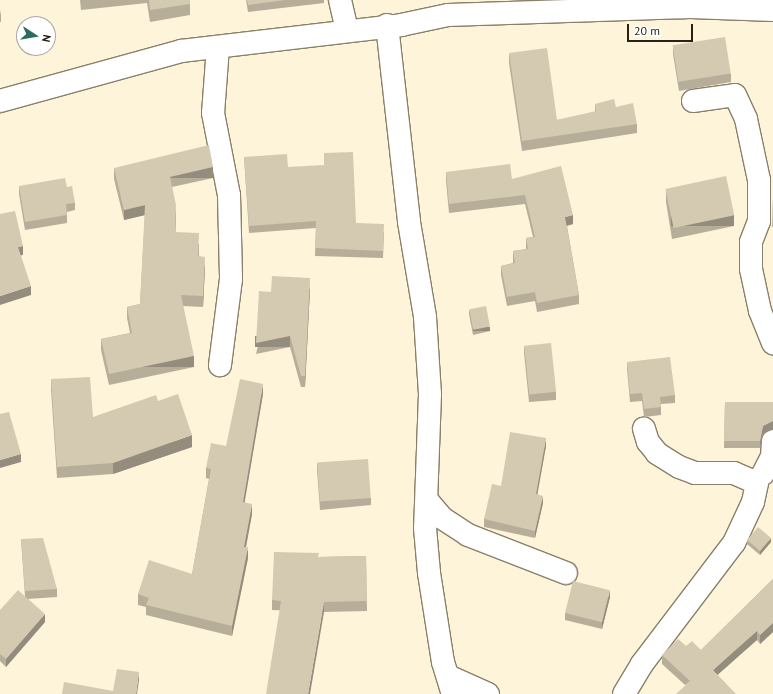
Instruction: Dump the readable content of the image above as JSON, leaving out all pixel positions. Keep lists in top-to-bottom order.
{
  "scale_bar": "20 m",
  "north": "right"
}
